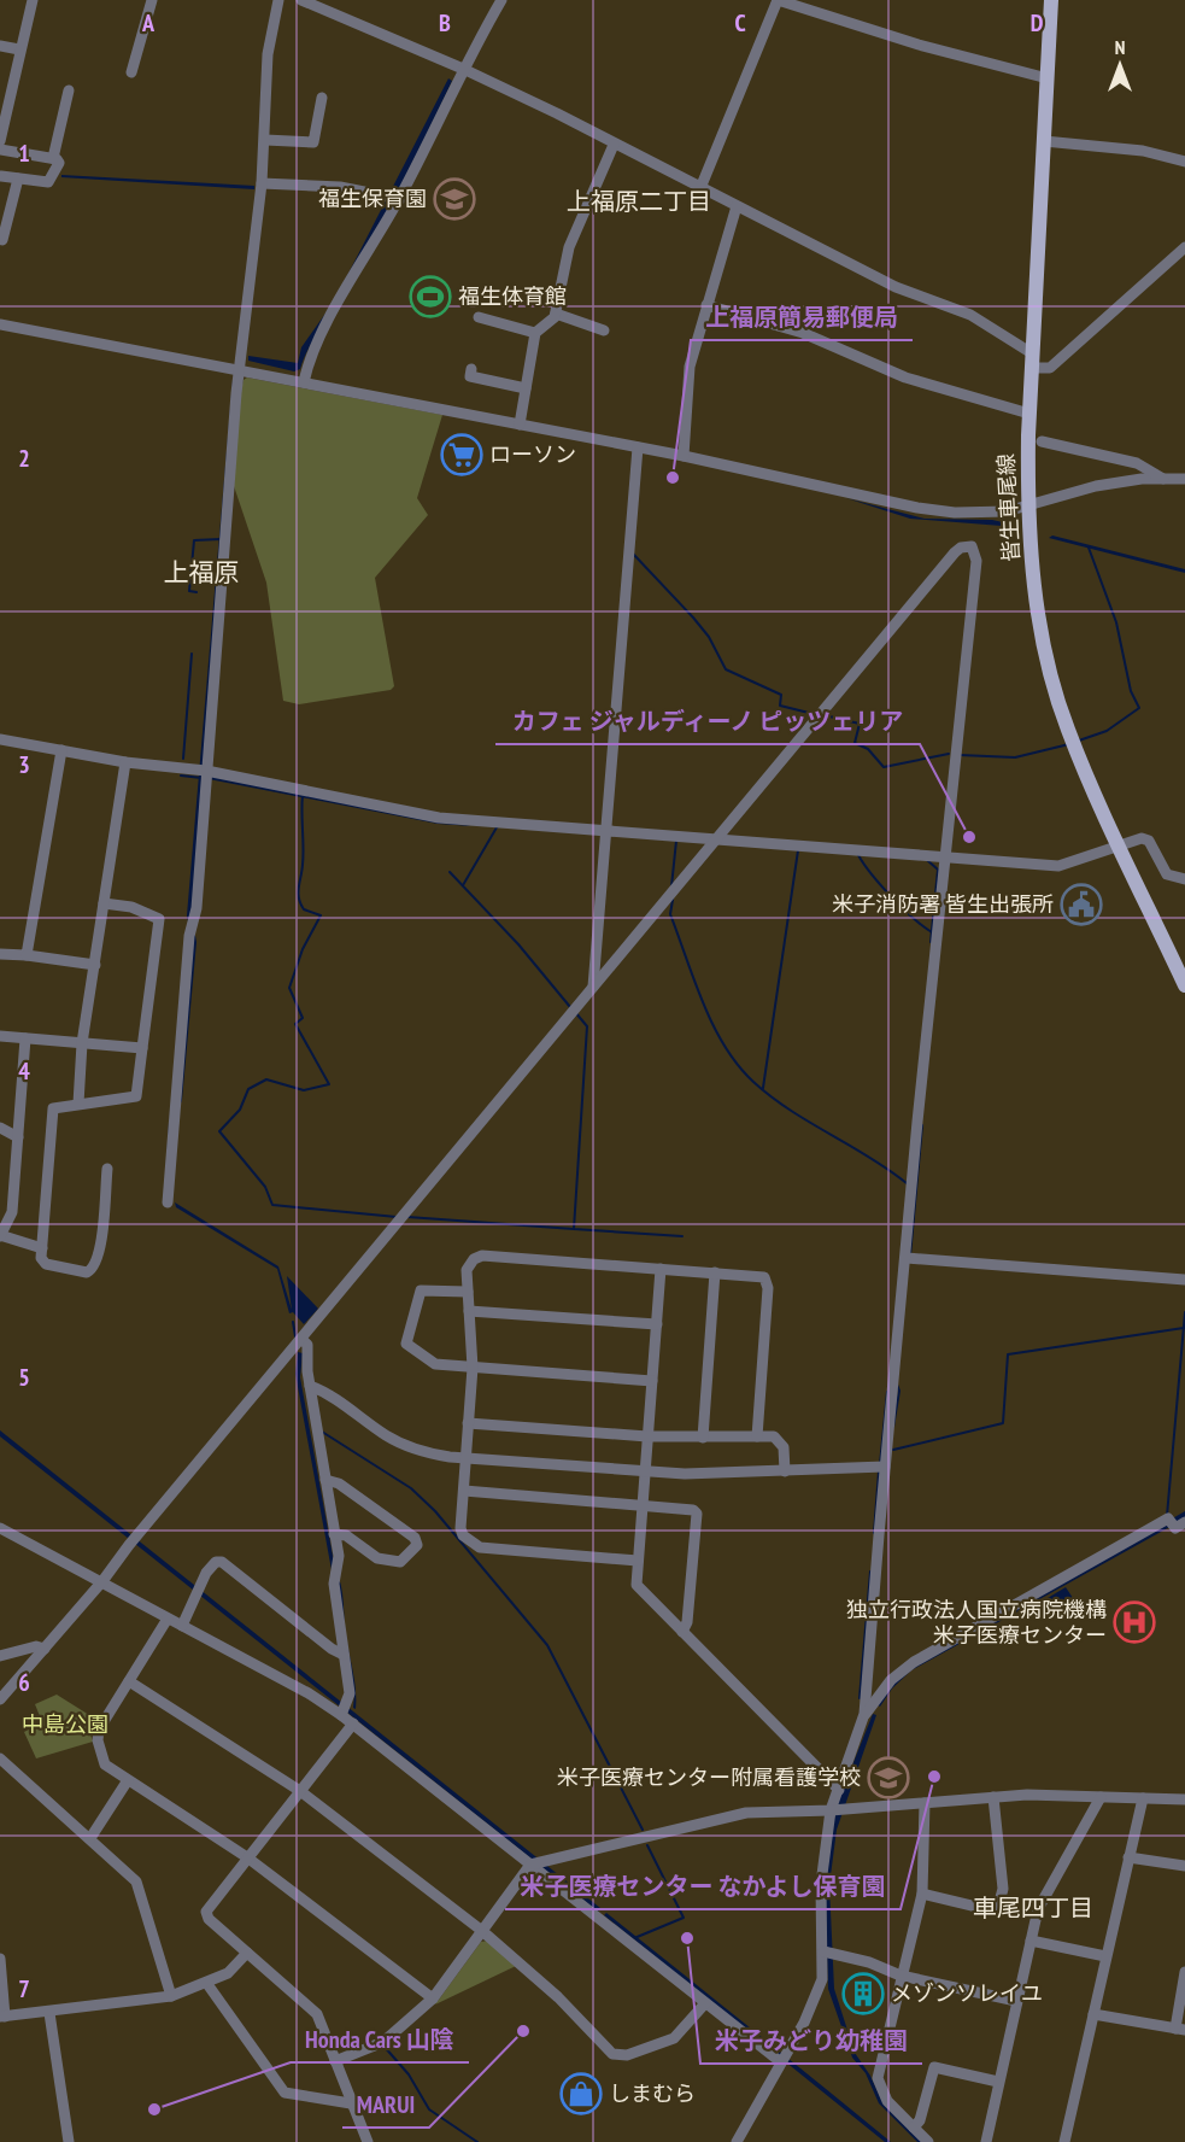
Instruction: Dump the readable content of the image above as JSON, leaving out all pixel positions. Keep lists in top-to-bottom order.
{
  "streets": {
    "main road": ["皆生車尾線"]
  },
  "districts": ["上福原二丁目", "上福原", "車尾四丁目"],
  "parks": ["中島公園"],
  "places": {
    "school or university": ["福生保育園", "米子医療センター附属看護学校"],
    "sports": ["福生体育館"],
    "supermarket": ["ローソン"],
    "other": [
      "上福原簡易郵便局",
      "カフェ ジャルディーノ ピッツェリア",
      "米子医療センター なかよし保育園",
      "米子みどり幼稚園",
      "MARUI",
      "Honda Cars 山陰"
    ],
    "public building": ["米子消防署 皆生出張所"],
    "hospital": ["独立行政法人国立病院機構 米子医療センター"],
    "building": ["メゾンソレイユ"],
    "shop": ["しまむら"]
  },
  "north": "top",
  "grid": {
    "columns": [
      "A",
      "B",
      "C",
      "D"
    ],
    "rows": [
      "1",
      "2",
      "3",
      "4",
      "5",
      "6",
      "7"
    ]
  }
}
